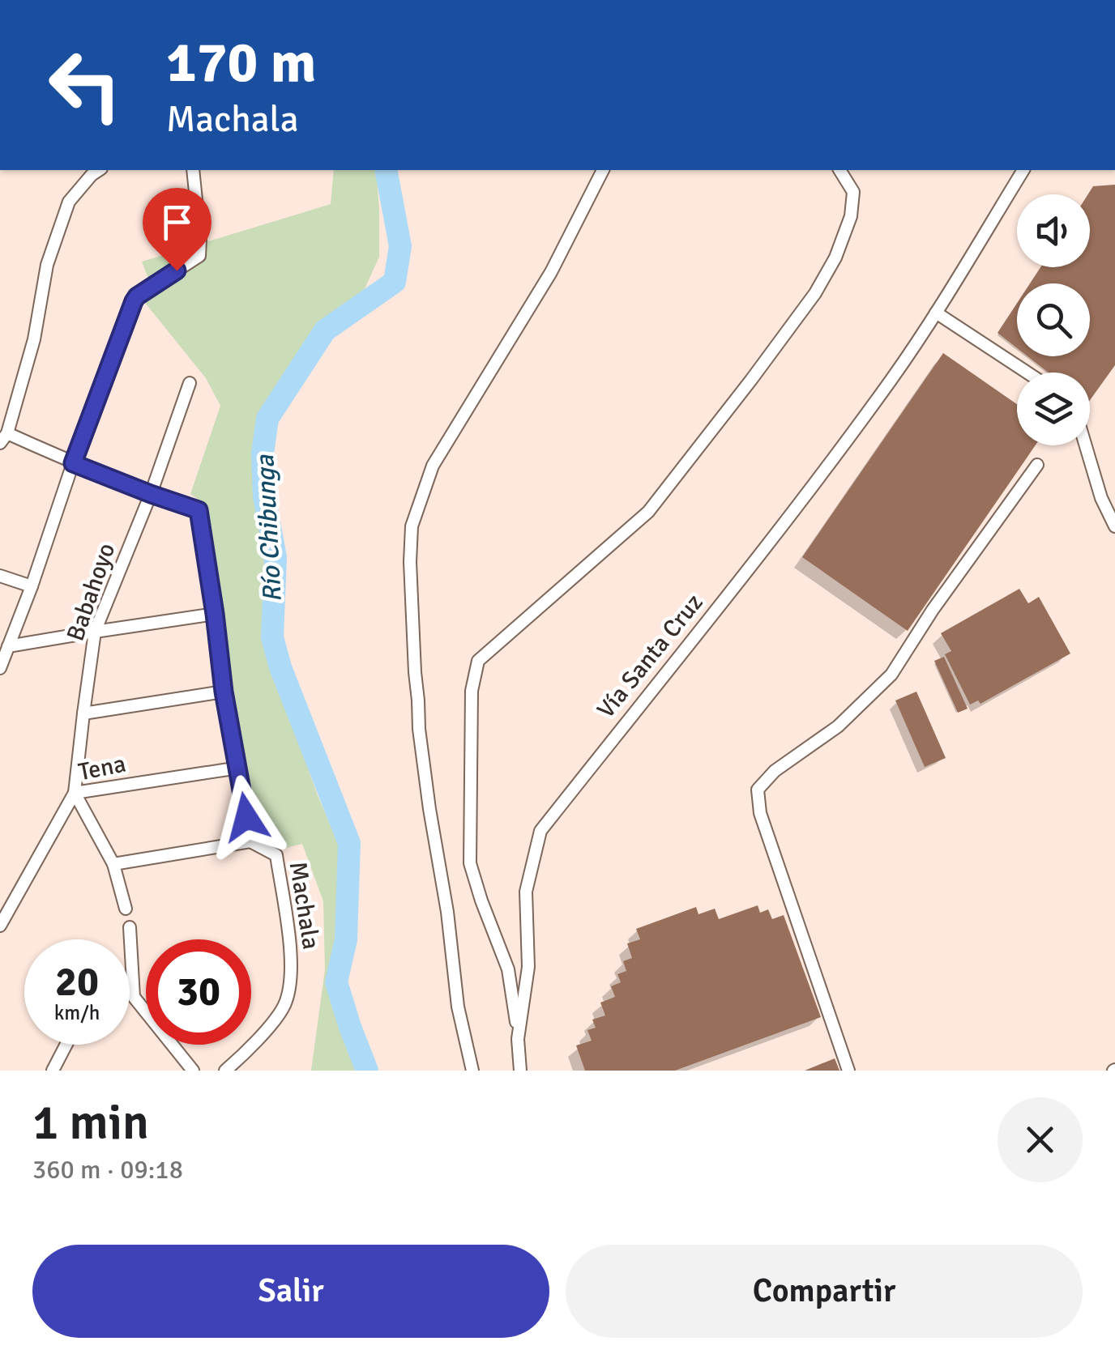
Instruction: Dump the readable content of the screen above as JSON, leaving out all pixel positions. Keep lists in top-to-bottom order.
{
  "streets": {
    "street": [
      "Babahoyo",
      "Vía Santa Cruz",
      "Tena",
      "Machala"
    ]
  },
  "crossings": [
    ["Babahoyo", "Tena"]
  ],
  "water": ["Río Chibunga"],
  "page": {
    "turn": ["170 m", "Machala"],
    "speed": "20 km/h",
    "limit": "30",
    "heading": ["1 min", "360 m · 09:18"],
    "buttons": ["Salir", "Compartir"]
  }
}
